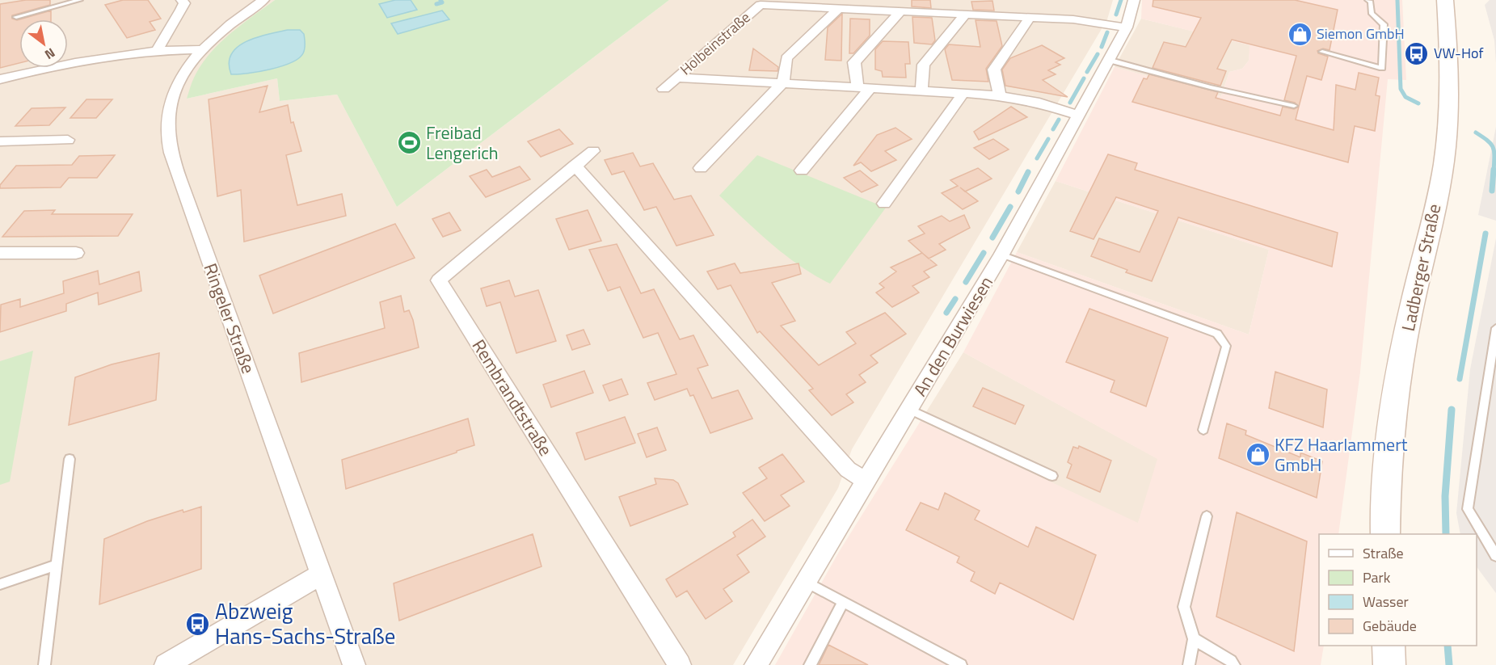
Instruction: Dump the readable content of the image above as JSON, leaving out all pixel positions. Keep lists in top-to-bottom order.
{
  "streets": {
    "main road": ["Ladberger Straße"],
    "street": [
      "Holbeinstraße",
      "Ringeler Straße",
      "An den Burwiesen",
      "Rembrandtstraße"
    ]
  },
  "crossings": [
    ["Holbeinstraße", "An den Burwiesen"]
  ],
  "places": {
    "shop": ["Siemon GmbH", "KFZ Haarlammert GmbH"],
    "bus stop": ["VW-Hof", "Abzweig Hans-Sachs-Straße"],
    "sports": ["Freibad Lengerich"]
  },
  "legend": [
    "Straße",
    "Park",
    "Wasser",
    "Gebäude"
  ],
  "north": "bottom right"
}
